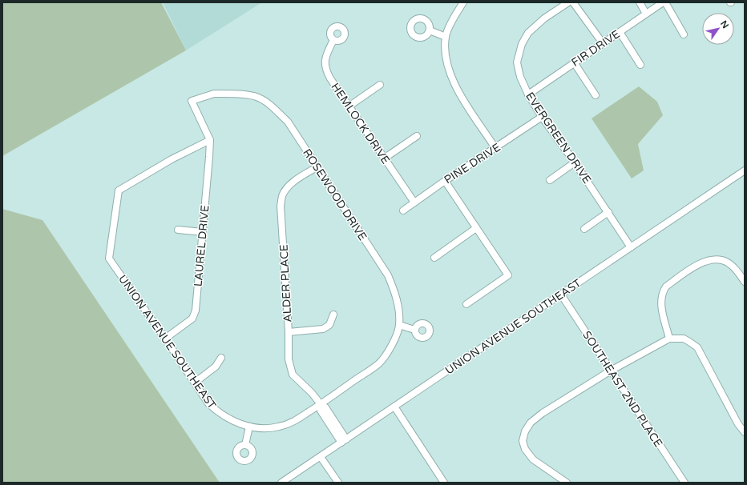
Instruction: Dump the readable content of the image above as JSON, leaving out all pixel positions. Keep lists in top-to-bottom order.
{
  "streets": {
    "street": [
      "FIR DRIVE",
      "HEMLOCK DRIVE",
      "EVERGREEN DRIVE",
      "PINE DRIVE",
      "ROSEWOOD DRIVE",
      "LAUREL DRIVE",
      "ALDER PLACE",
      "UNION AVENUE SOUTHEAST",
      "SOUTHEAST 2ND PLACE"
    ]
  },
  "crossings": [
    ["FIR DRIVE", "EVERGREEN DRIVE"],
    ["HEMLOCK DRIVE", "PINE DRIVE"],
    ["EVERGREEN DRIVE", "PINE DRIVE"],
    ["EVERGREEN DRIVE", "UNION AVENUE SOUTHEAST"],
    ["ROSEWOOD DRIVE", "LAUREL DRIVE"],
    ["ROSEWOOD DRIVE", "ALDER PLACE"],
    ["ROSEWOOD DRIVE", "UNION AVENUE SOUTHEAST"],
    ["LAUREL DRIVE", "UNION AVENUE SOUTHEAST"],
    ["ALDER PLACE", "UNION AVENUE SOUTHEAST"],
    ["UNION AVENUE SOUTHEAST", "SOUTHEAST 2ND PLACE"]
  ],
  "north": "top right"
}
